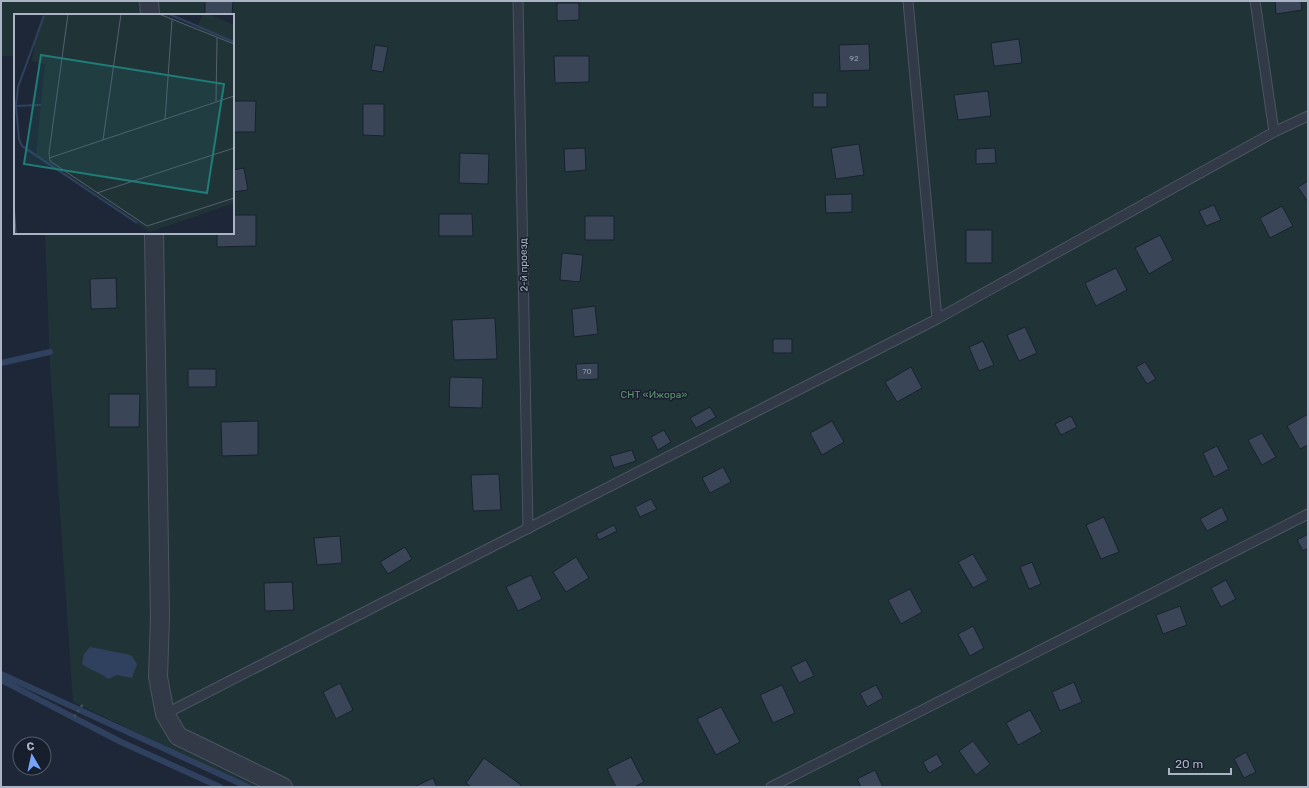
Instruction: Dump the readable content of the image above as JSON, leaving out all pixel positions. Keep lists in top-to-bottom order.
{
  "streets": {
    "lane": ["2-й проезд"]
  },
  "parks": ["СНТ «Ижора»"],
  "house_numbers": ["92", "70"],
  "scale_bar": "20 m",
  "north": "top"
}
